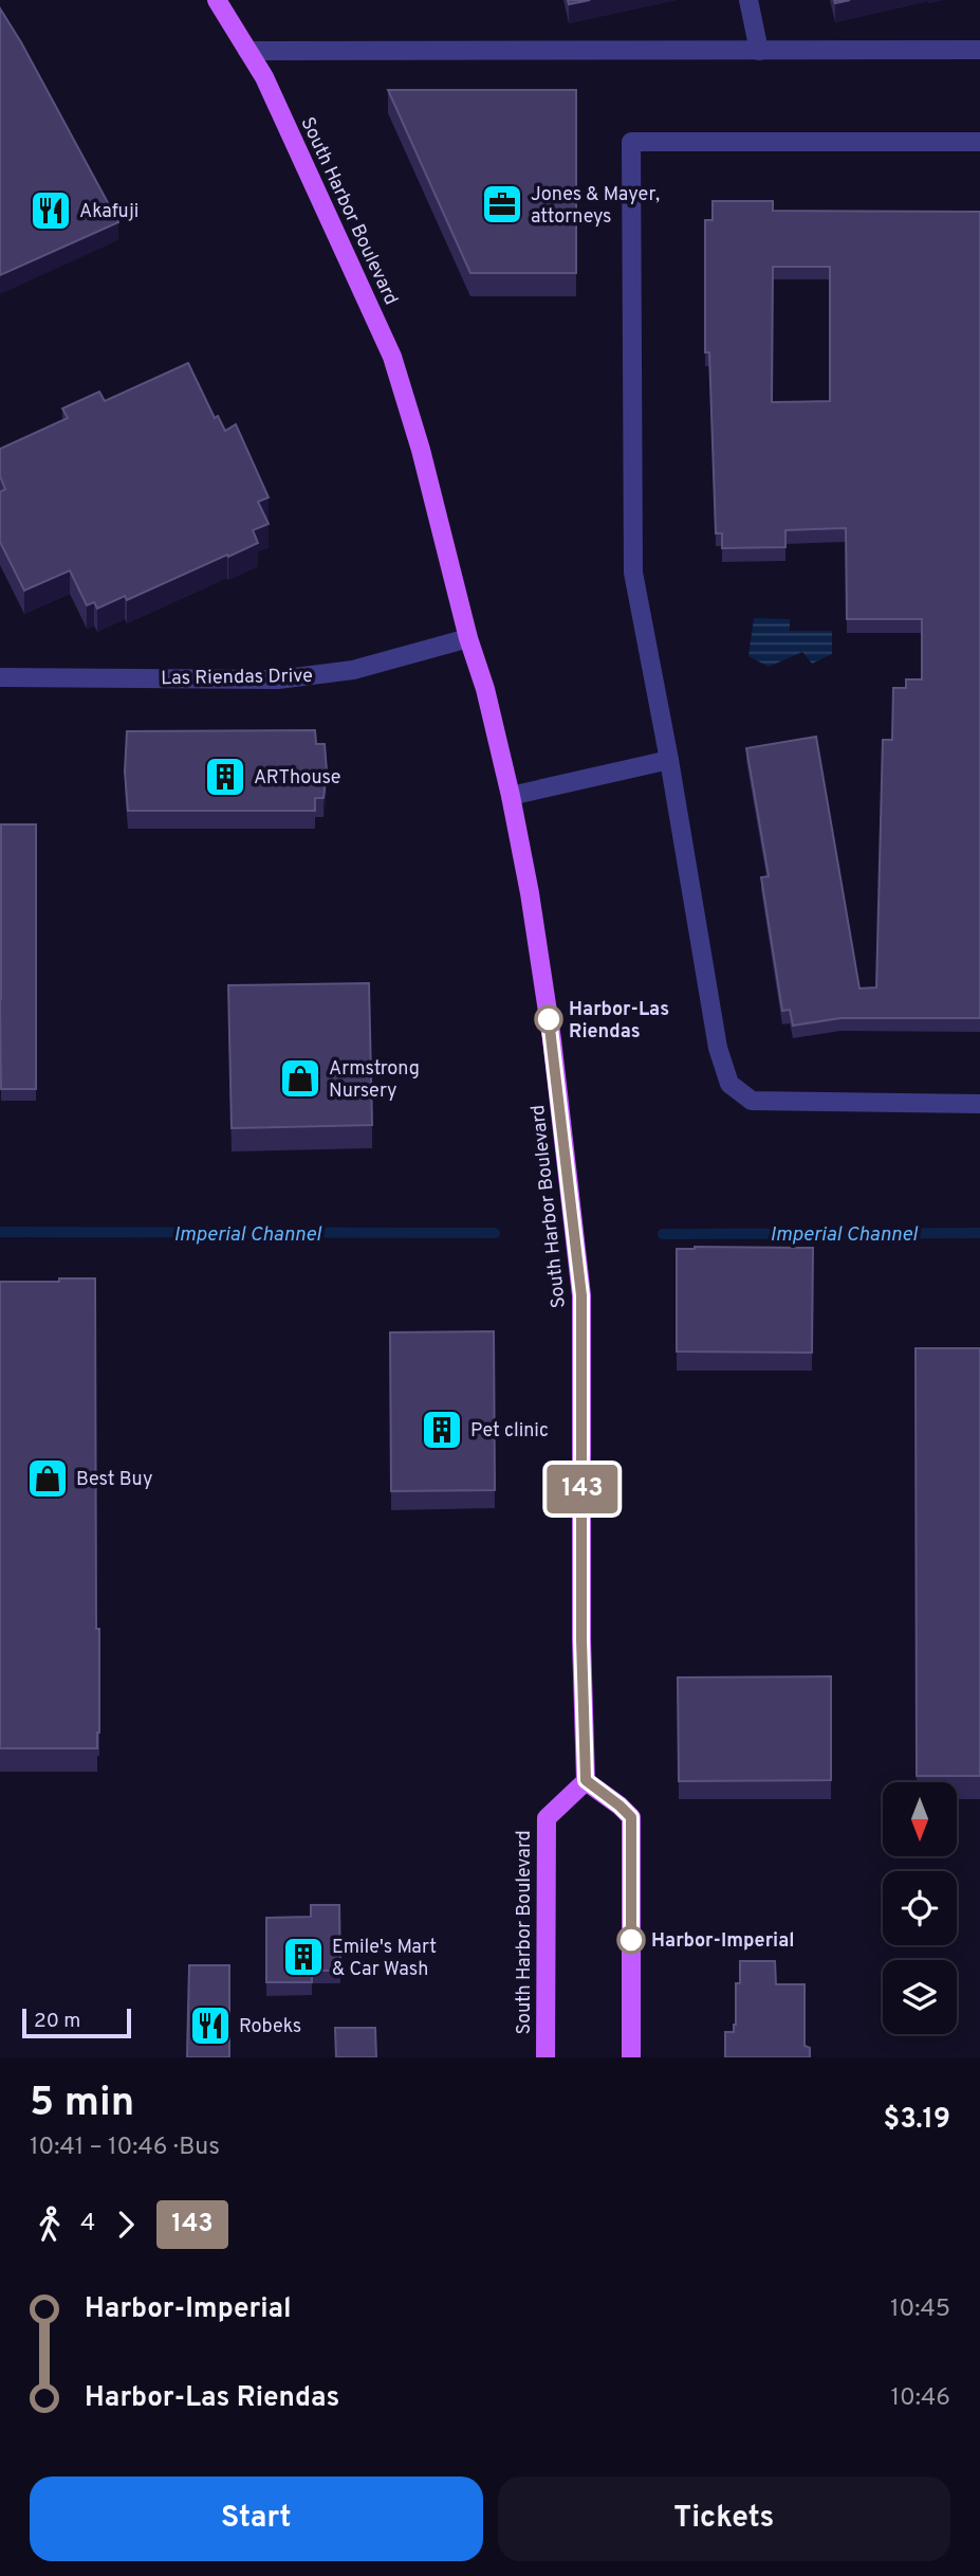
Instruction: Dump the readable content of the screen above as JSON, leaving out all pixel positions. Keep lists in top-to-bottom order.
{
  "streets": {
    "main road": ["South Harbor Boulevard"],
    "street": ["Las Riendas Drive"]
  },
  "crossings": [
    ["South Harbor Boulevard", "Las Riendas Drive"]
  ],
  "water": ["Imperial Channel"],
  "places": {
    "office": ["Jones & Mayer, attorneys"],
    "restaurant": ["Akafuji", "Robeks"],
    "building": ["ARThouse", "Pet clinic", "Emile's Mart & Car Wash"],
    "other": ["Harbor-Las Riendas", "Harbor-Imperial"],
    "shop": ["Armstrong Nursery", "Best Buy"]
  },
  "lines": ["bus line 143"],
  "scale_bar": "20 m",
  "north": "bottom",
  "page": {
    "on_map": "143",
    "scale": "20 m",
    "heading": ["5 min", "10:41 – 10:46 · Bus", "$3.19"],
    "legs": ["4", "143"],
    "list": [
      {
        "name": "Harbor-Imperial",
        "value": "10:45"
      },
      {
        "name": "Harbor-Las Riendas",
        "value": "10:46"
      }
    ],
    "buttons": ["Start", "Tickets"]
  }
}
